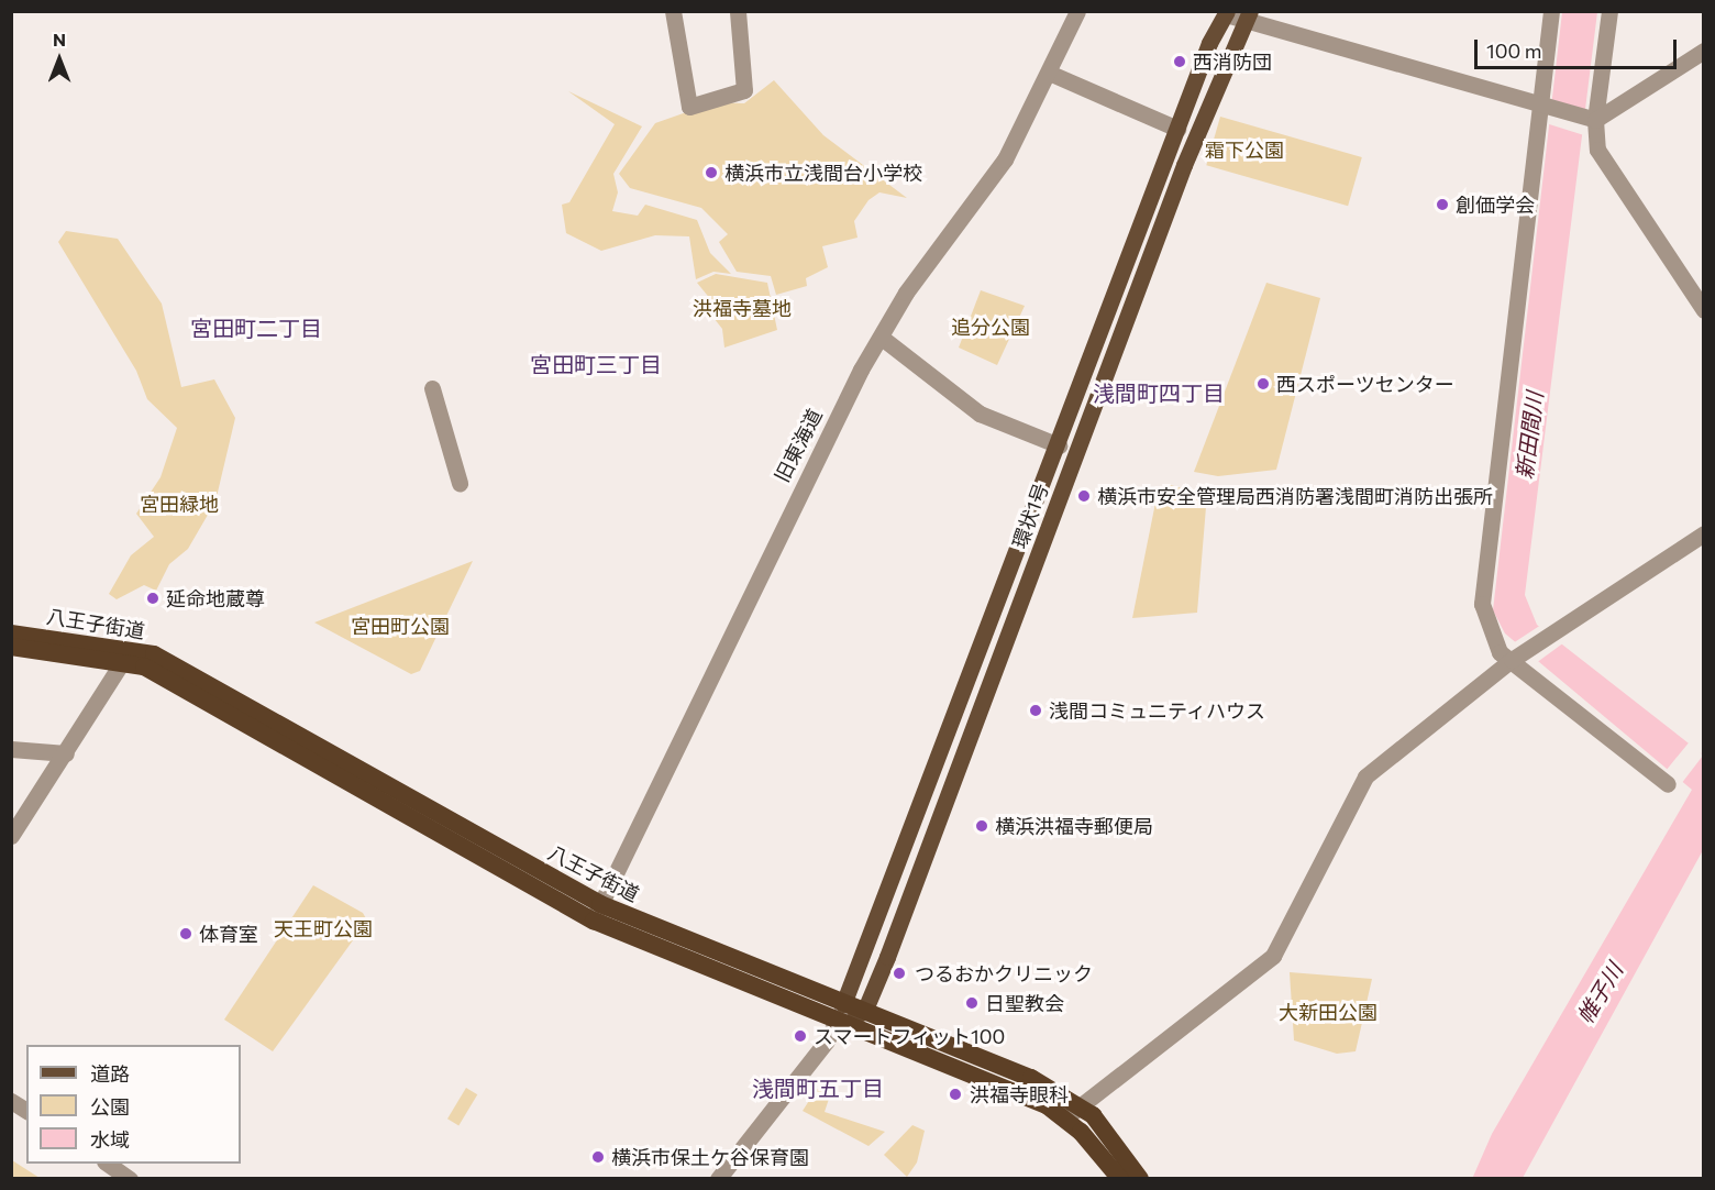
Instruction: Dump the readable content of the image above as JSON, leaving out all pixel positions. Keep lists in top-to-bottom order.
{
  "streets": {
    "highway": ["八王子街道"],
    "main road": ["環状1号"],
    "street": ["旧東海道"]
  },
  "crossings": [
    ["旧東海道", "八王子街道"],
    ["環状1号", "八王子街道"]
  ],
  "districts": [
    "宮田町二丁目",
    "宮田町三丁目",
    "浅間町四丁目",
    "浅間町五丁目"
  ],
  "water": ["新田間川", "帷子川"],
  "parks": [
    "霜下公園",
    "洪福寺墓地",
    "追分公園",
    "宮田緑地",
    "宮田町公園",
    "天王町公園",
    "大新田公園"
  ],
  "places": [
    "西消防団",
    "横浜市立浅間台小学校",
    "創価学会",
    "西スポーツセンター",
    "横浜市安全管理局西消防署浅間町消防出張所",
    "延命地蔵尊",
    "浅間コミュニティハウス",
    "横浜洪福寺郵便局",
    "体育室",
    "つるおかクリニック",
    "日聖教会",
    "スマートフィット100",
    "洪福寺眼科",
    "横浜市保土ケ谷保育園"
  ],
  "legend": ["道路", "公園", "水域"],
  "scale_bar": "100 m",
  "north": "top"
}
